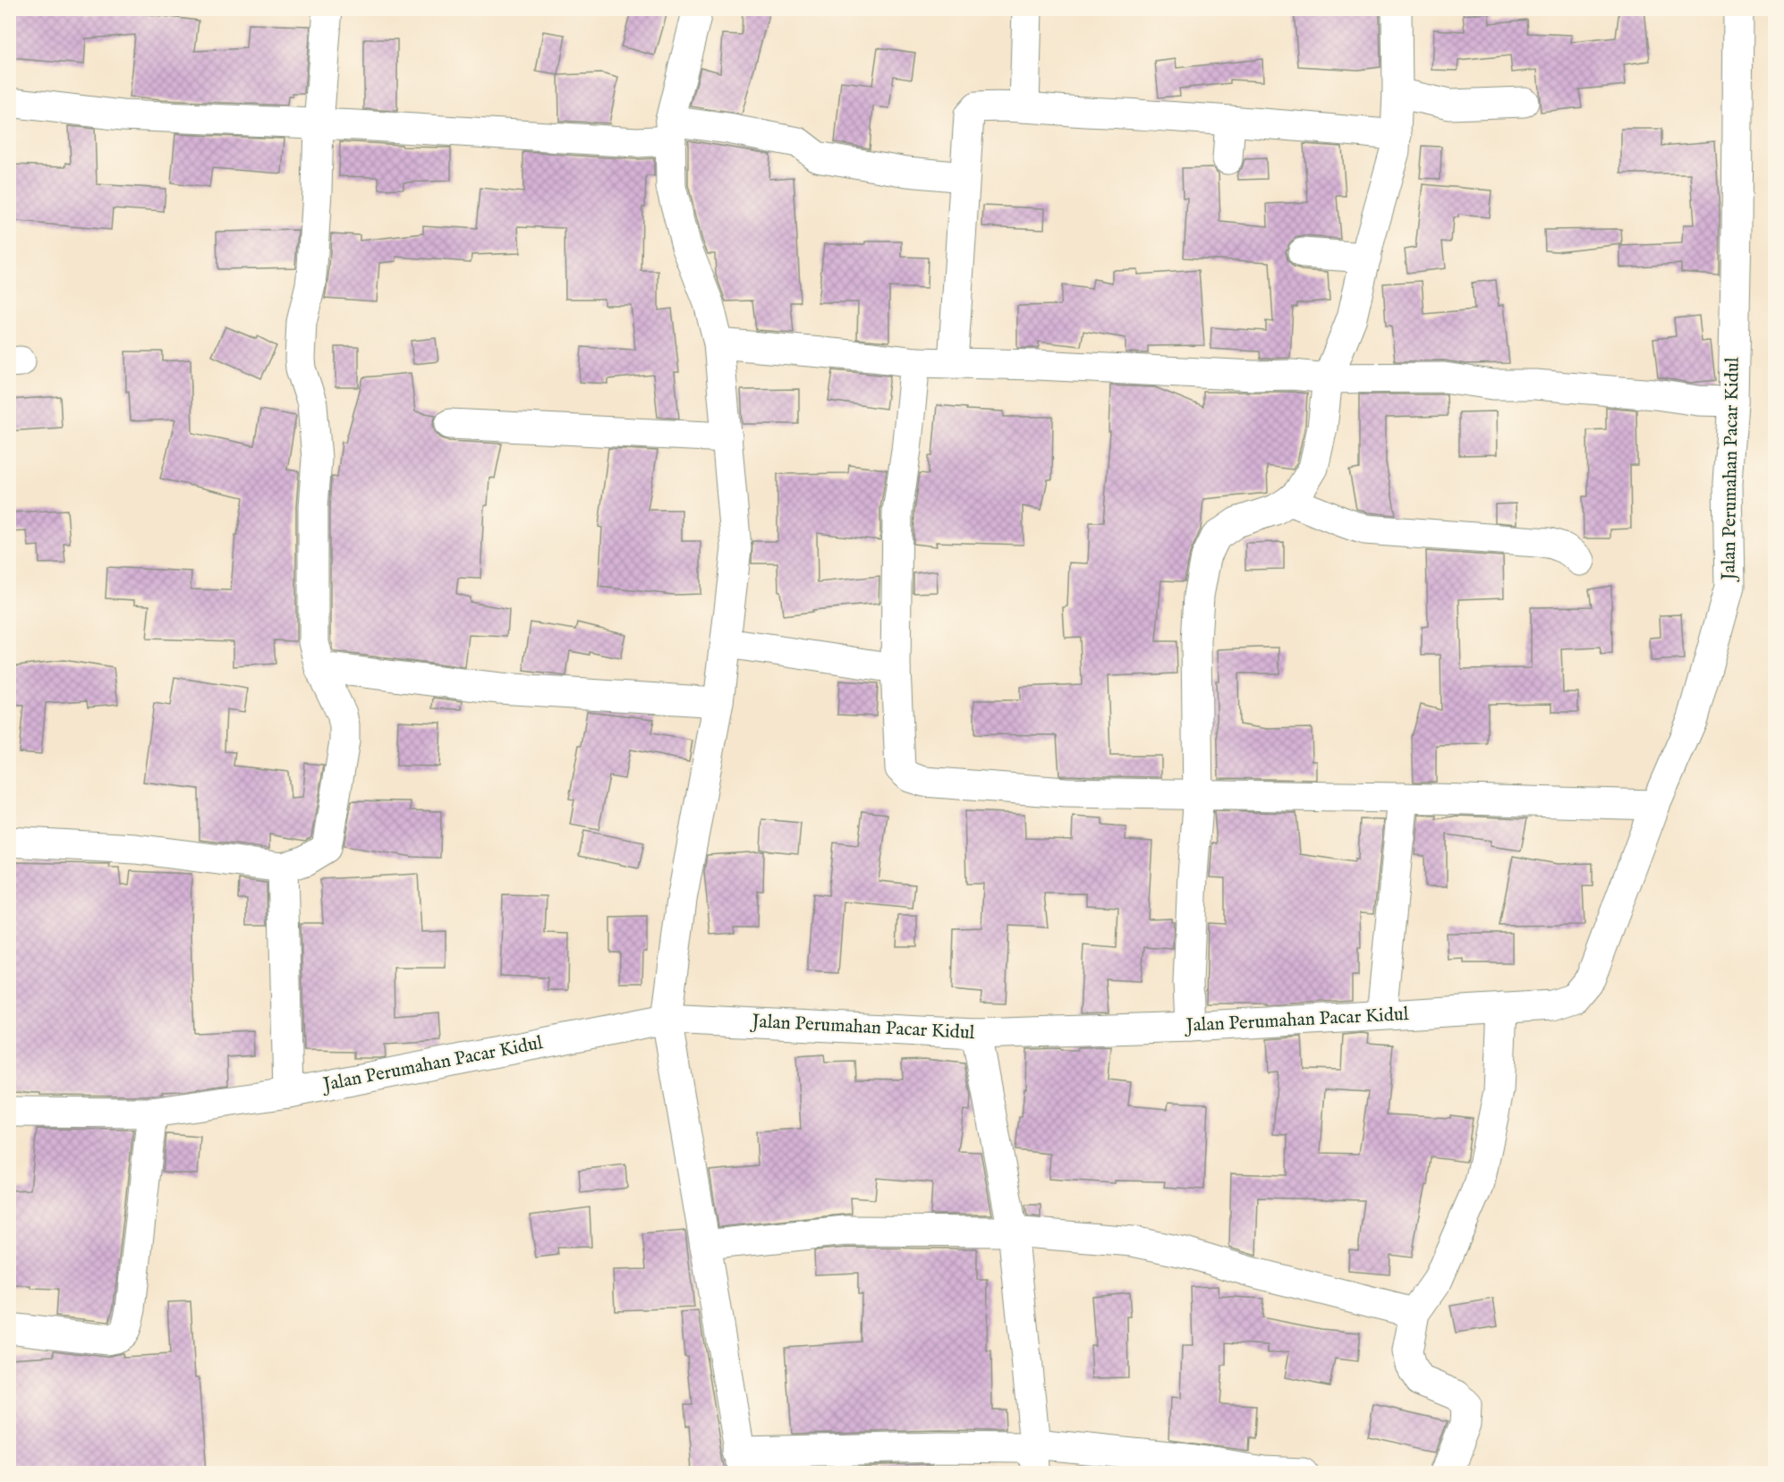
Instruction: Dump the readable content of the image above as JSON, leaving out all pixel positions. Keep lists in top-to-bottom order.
{
  "streets": {
    "street": ["Jalan Perumahan Pacar Kidul"]
  }
}
